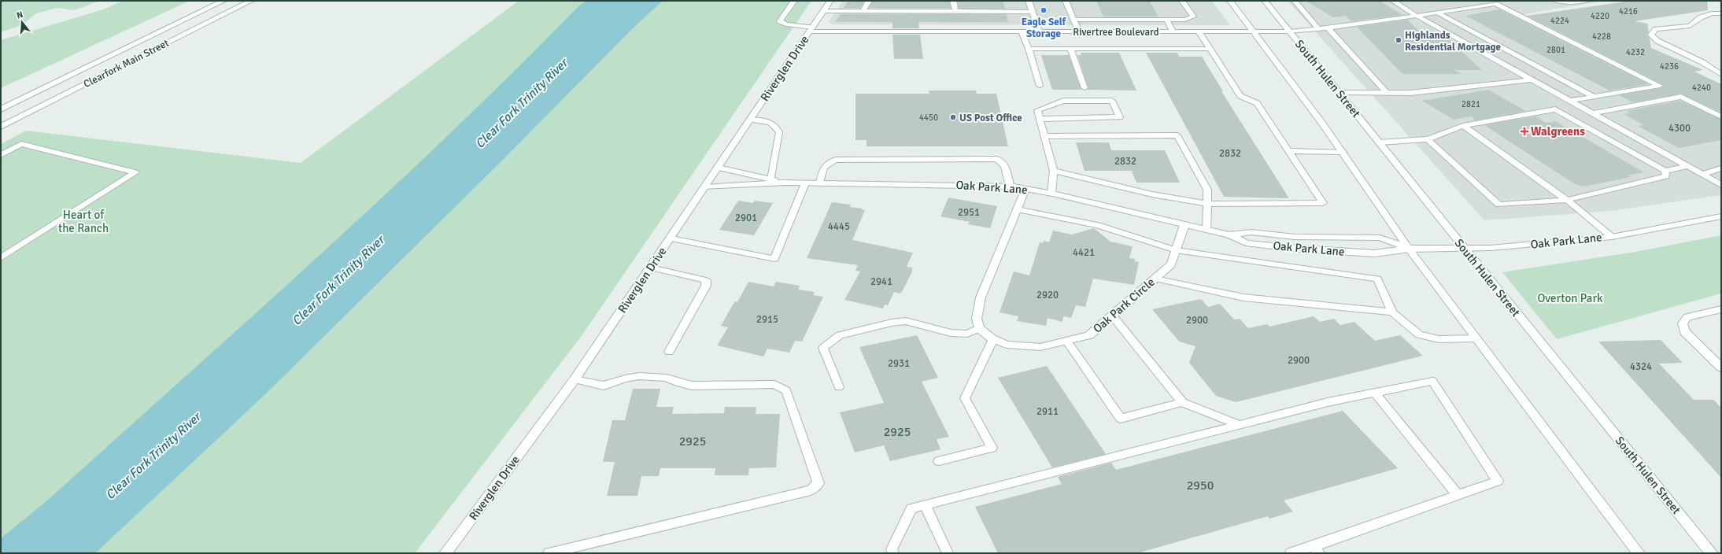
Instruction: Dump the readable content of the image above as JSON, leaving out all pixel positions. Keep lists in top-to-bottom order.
{
  "streets": {
    "street": [
      "Rivertree Boulevard",
      "Clearfork Main Street",
      "Riverglen Drive",
      "South Hulen Street",
      "Oak Park Lane",
      "Oak Park Circle"
    ]
  },
  "crossings": [
    ["Rivertree Boulevard", "Riverglen Drive"],
    ["Rivertree Boulevard", "South Hulen Street"],
    ["Riverglen Drive", "Oak Park Lane"],
    ["South Hulen Street", "Oak Park Lane"],
    ["Oak Park Lane", "Oak Park Circle"]
  ],
  "water": ["Clear Fork Trinity River"],
  "parks": ["Heart of the Ranch", "Overton Park"],
  "places": {
    "other": ["Eagle Self Storage", "Highlands Residential Mortgage", "US Post Office"],
    "health": ["Walgreens"]
  },
  "house_numbers": [
    "4216",
    "4220",
    "4224",
    "4228",
    "2801",
    "4232",
    "4236",
    "4240",
    "2821",
    "4450",
    "4300",
    "2832",
    "2832",
    "2951",
    "2901",
    "4445",
    "4421",
    "2941",
    "2920",
    "2915",
    "2900",
    "2900",
    "2931",
    "4324",
    "2911",
    "2925",
    "2925",
    "2950"
  ],
  "north": "top"
}
